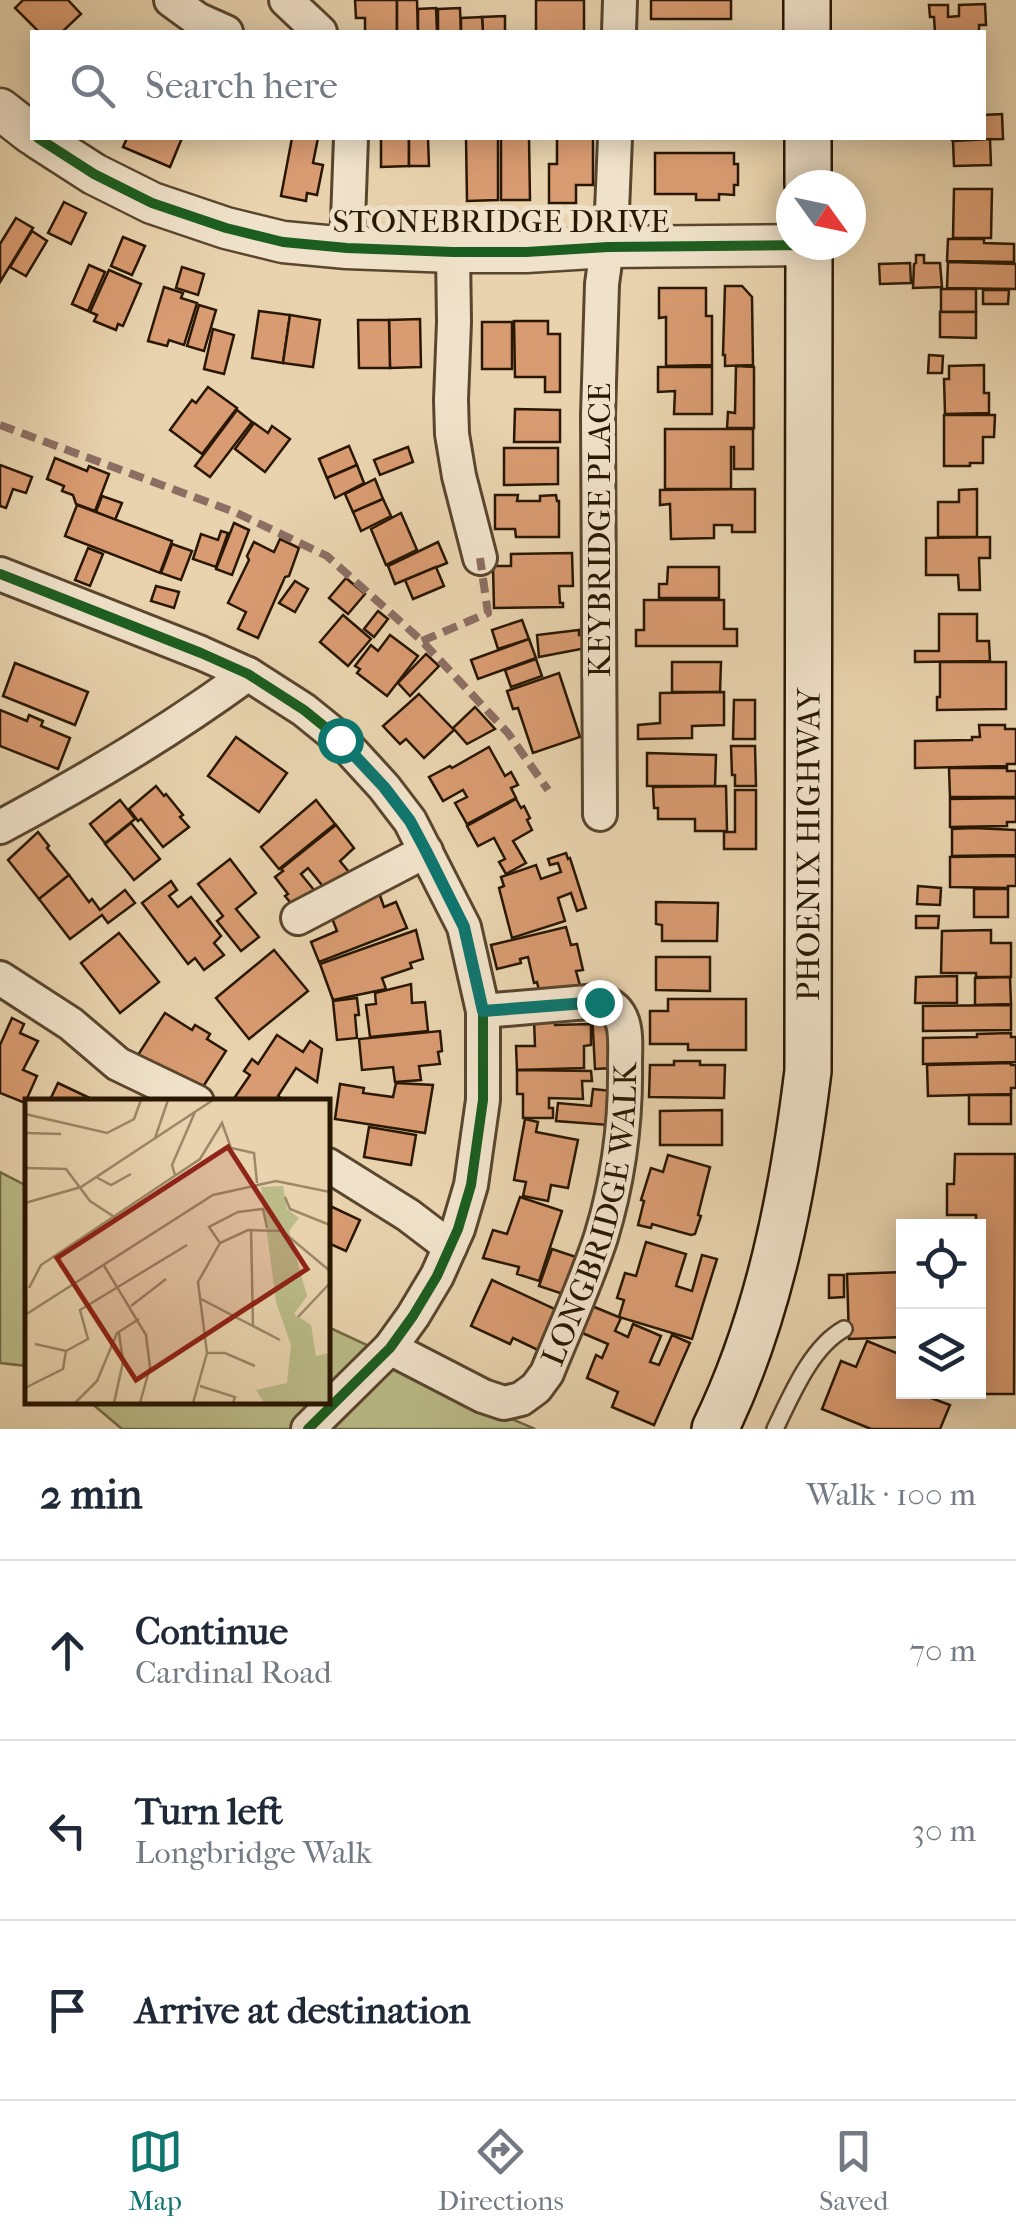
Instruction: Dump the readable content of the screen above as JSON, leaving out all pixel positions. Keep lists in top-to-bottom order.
{
  "streets": {
    "main road": ["PHOENIX HIGHWAY"],
    "street": ["STONEBRIDGE DRIVE", "KEYBRIDGE PLACE", "LONGBRIDGE WALK"]
  },
  "crossings": [
    ["STONEBRIDGE DRIVE", "KEYBRIDGE PLACE"]
  ],
  "north": "bottom right",
  "page": {
    "search": "Search here",
    "heading": ["2 min", "Walk · 100 m"],
    "list": [
      ["Continue", "Cardinal Road", "70 m"],
      ["Turn left", "Longbridge Walk", "30 m"],
      "Arrive at destination"
    ],
    "nav": ["Map", "Directions", "Saved"]
  }
}
